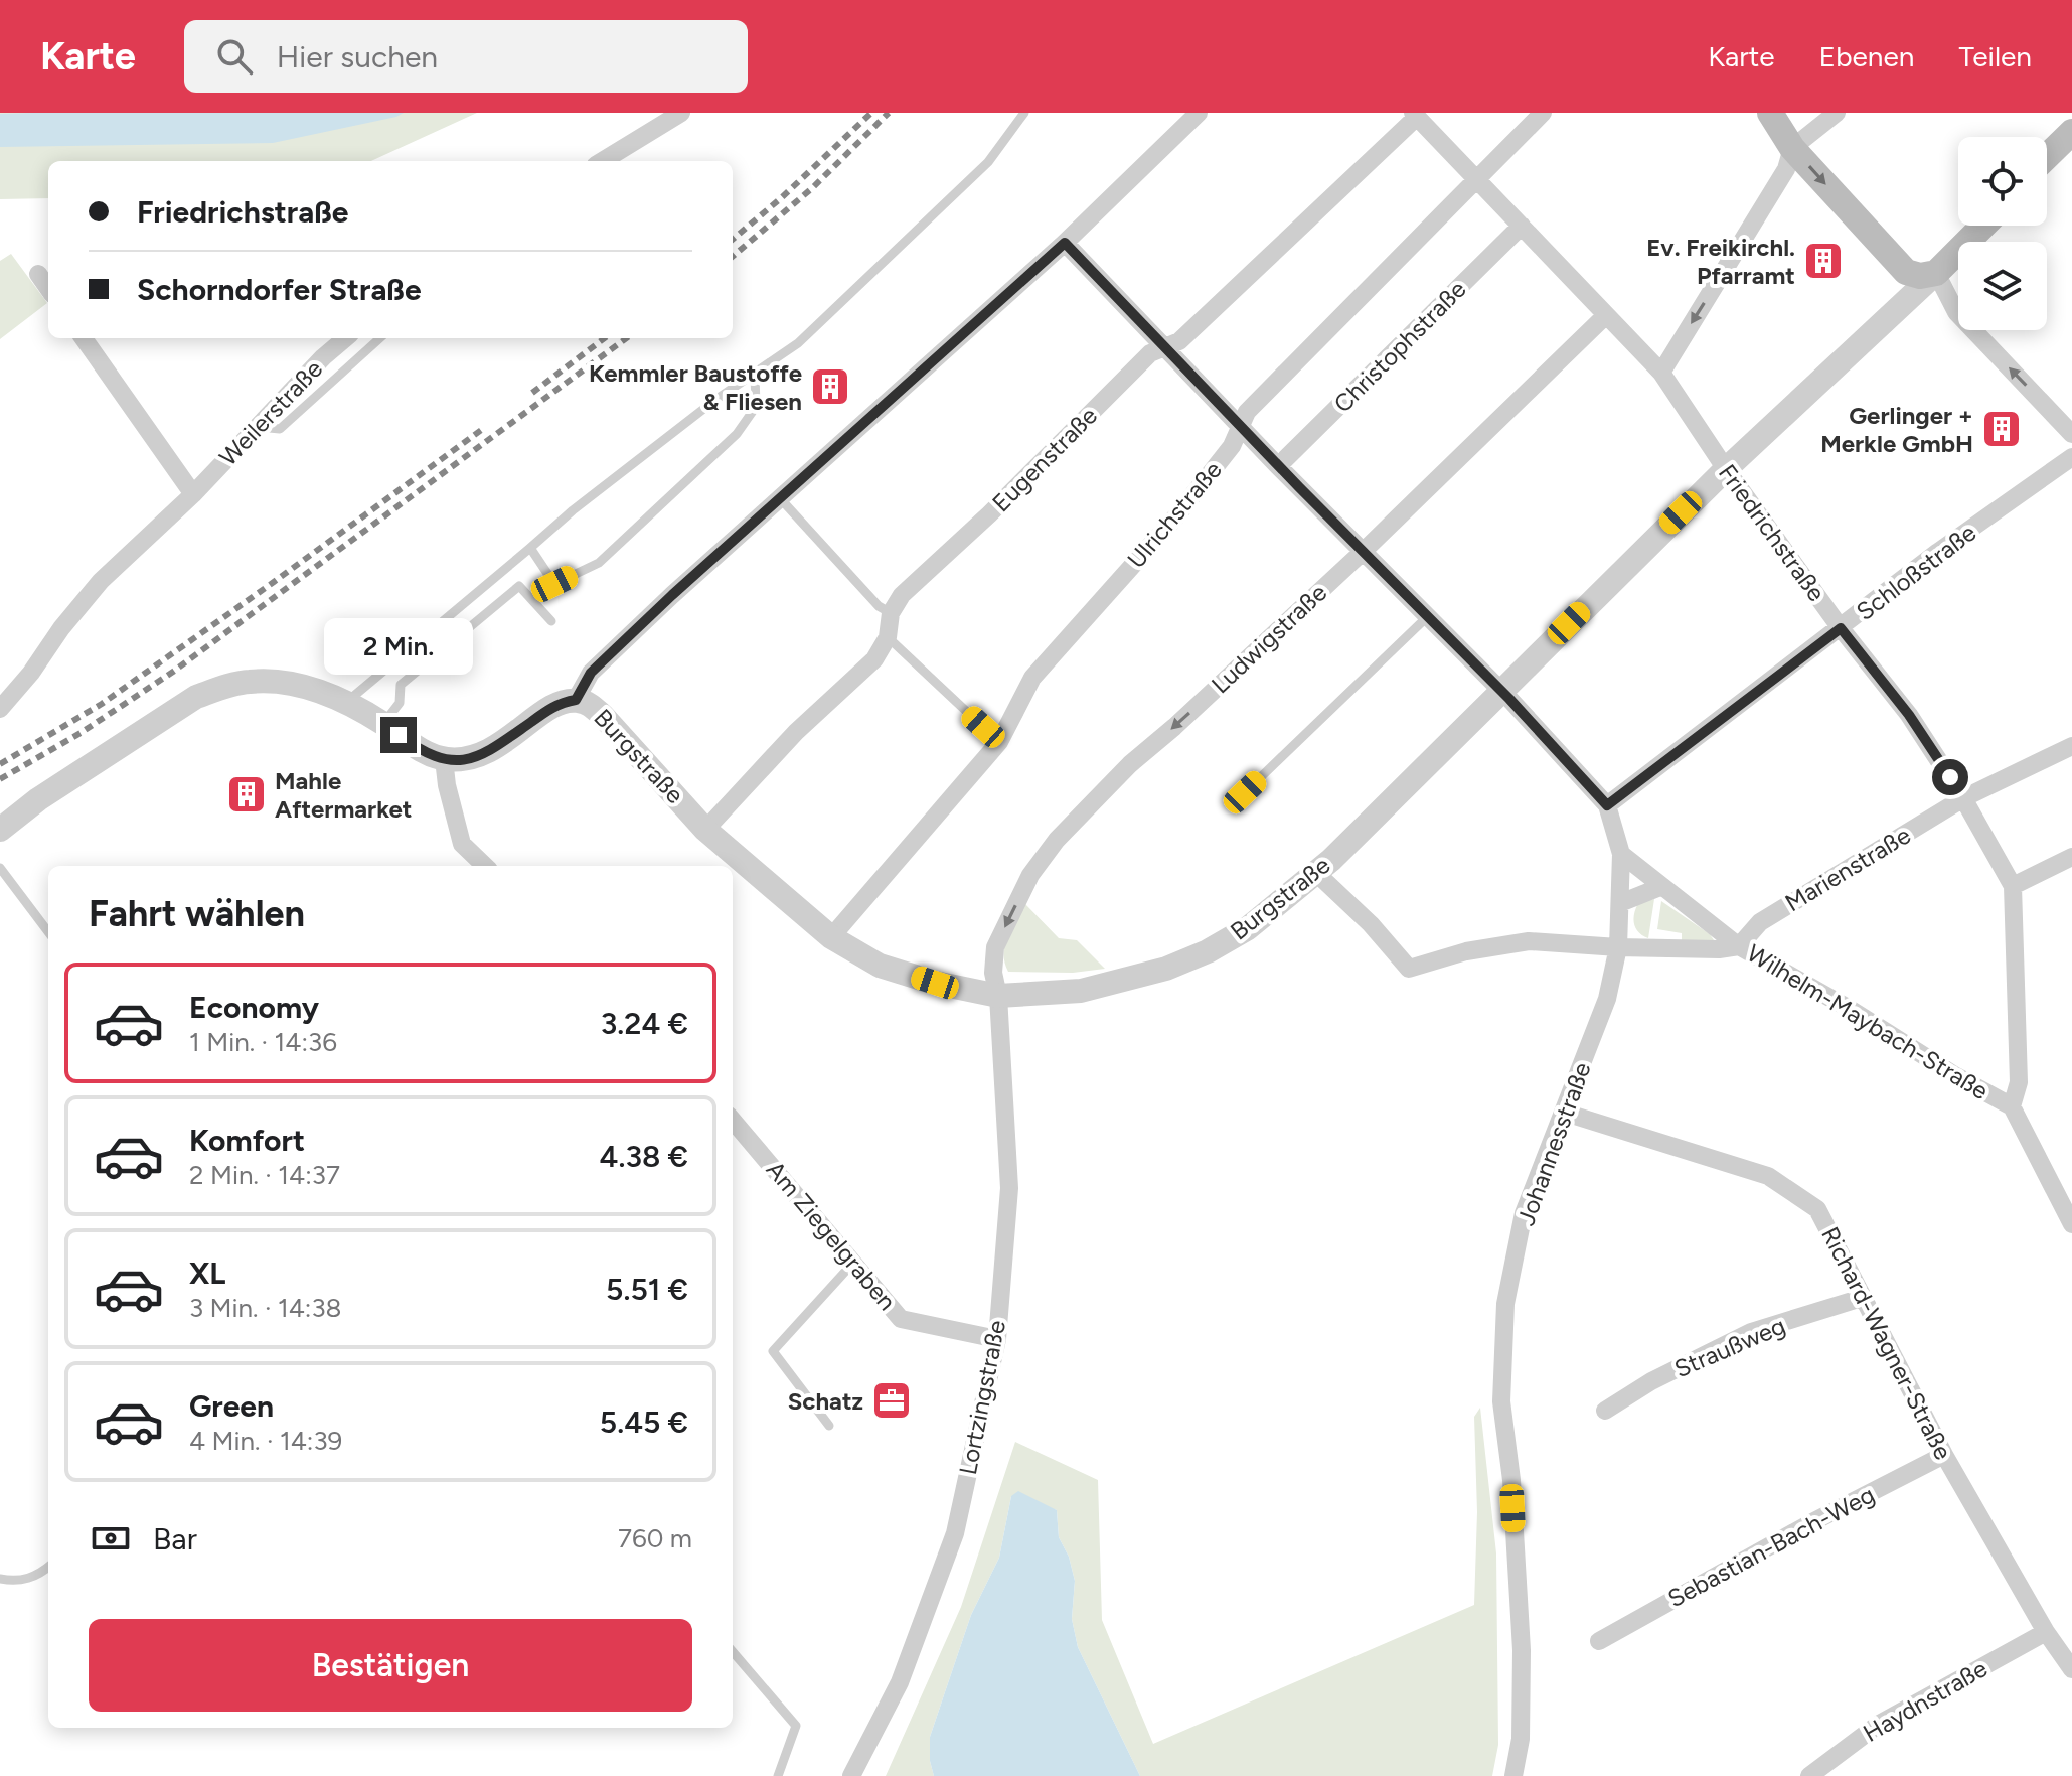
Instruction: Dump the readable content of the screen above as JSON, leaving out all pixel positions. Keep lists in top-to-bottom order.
{
  "streets": {
    "main road": ["Burgstraße"],
    "street": [
      "Christophstraße",
      "Weilerstraße",
      "Eugenstraße",
      "Ulrichstraße",
      "Friedrichstraße",
      "Schloßstraße",
      "Ludwigstraße",
      "Marienstraße",
      "Wilhelm-Maybach-Straße",
      "Johannesstraße",
      "Am Ziegelgraben",
      "Richard-Wagner-Straße",
      "Straußweg",
      "Lortzingstraße",
      "Sebastian-Bach-Weg",
      "Haydnstraße"
    ]
  },
  "crossings": [
    ["Christophstraße", "Friedrichstraße"],
    ["Christophstraße", "Johannesstraße"],
    ["Eugenstraße", "Friedrichstraße"],
    ["Eugenstraße", "Johannesstraße"],
    ["Ulrichstraße", "Friedrichstraße"],
    ["Ulrichstraße", "Burgstraße"],
    ["Ulrichstraße", "Johannesstraße"],
    ["Friedrichstraße", "Schloßstraße"],
    ["Friedrichstraße", "Ludwigstraße"],
    ["Friedrichstraße", "Burgstraße"],
    ["Friedrichstraße", "Marienstraße"],
    ["Friedrichstraße", "Wilhelm-Maybach-Straße"],
    ["Schloßstraße", "Johannesstraße"],
    ["Ludwigstraße", "Burgstraße"],
    ["Ludwigstraße", "Johannesstraße"],
    ["Ludwigstraße", "Lortzingstraße"],
    ["Burgstraße", "Johannesstraße"],
    ["Burgstraße", "Lortzingstraße"],
    ["Marienstraße", "Wilhelm-Maybach-Straße"],
    ["Wilhelm-Maybach-Straße", "Johannesstraße"],
    ["Johannesstraße", "Richard-Wagner-Straße"],
    ["Am Ziegelgraben", "Lortzingstraße"],
    ["Richard-Wagner-Straße", "Straußweg"],
    ["Richard-Wagner-Straße", "Sebastian-Bach-Weg"],
    ["Richard-Wagner-Straße", "Haydnstraße"]
  ],
  "one_way": ["Ludwigstraße"],
  "places": {
    "building": [
      "Ev. Freikirchl. Pfarramt",
      "Kemmler Baustoffe & Fliesen",
      "Gerlinger + Merkle GmbH",
      "Mahle Aftermarket"
    ],
    "office": ["Schatz"]
  },
  "page": {
    "header": "Karte",
    "search": "Hier suchen",
    "nav": ["Karte", "Ebenen", "Teilen"],
    "banner": ["Friedrichstraße", "Schorndorfer Straße"],
    "bubble": "2 Min.",
    "heading": "Fahrt wählen",
    "list": [
      {
        "name": "Economy",
        "note": "1 Min. · 14:36",
        "value": "3.24 €"
      },
      {
        "name": "Komfort",
        "note": "2 Min. · 14:37",
        "value": "4.38 €"
      },
      {
        "name": "XL",
        "note": "3 Min. · 14:38",
        "value": "5.51 €"
      },
      {
        "name": "Green",
        "note": "4 Min. · 14:39",
        "value": "5.45 €"
      }
    ],
    "pay": ["Bar", "760 m"],
    "buttons": "Bestätigen"
  }
}
